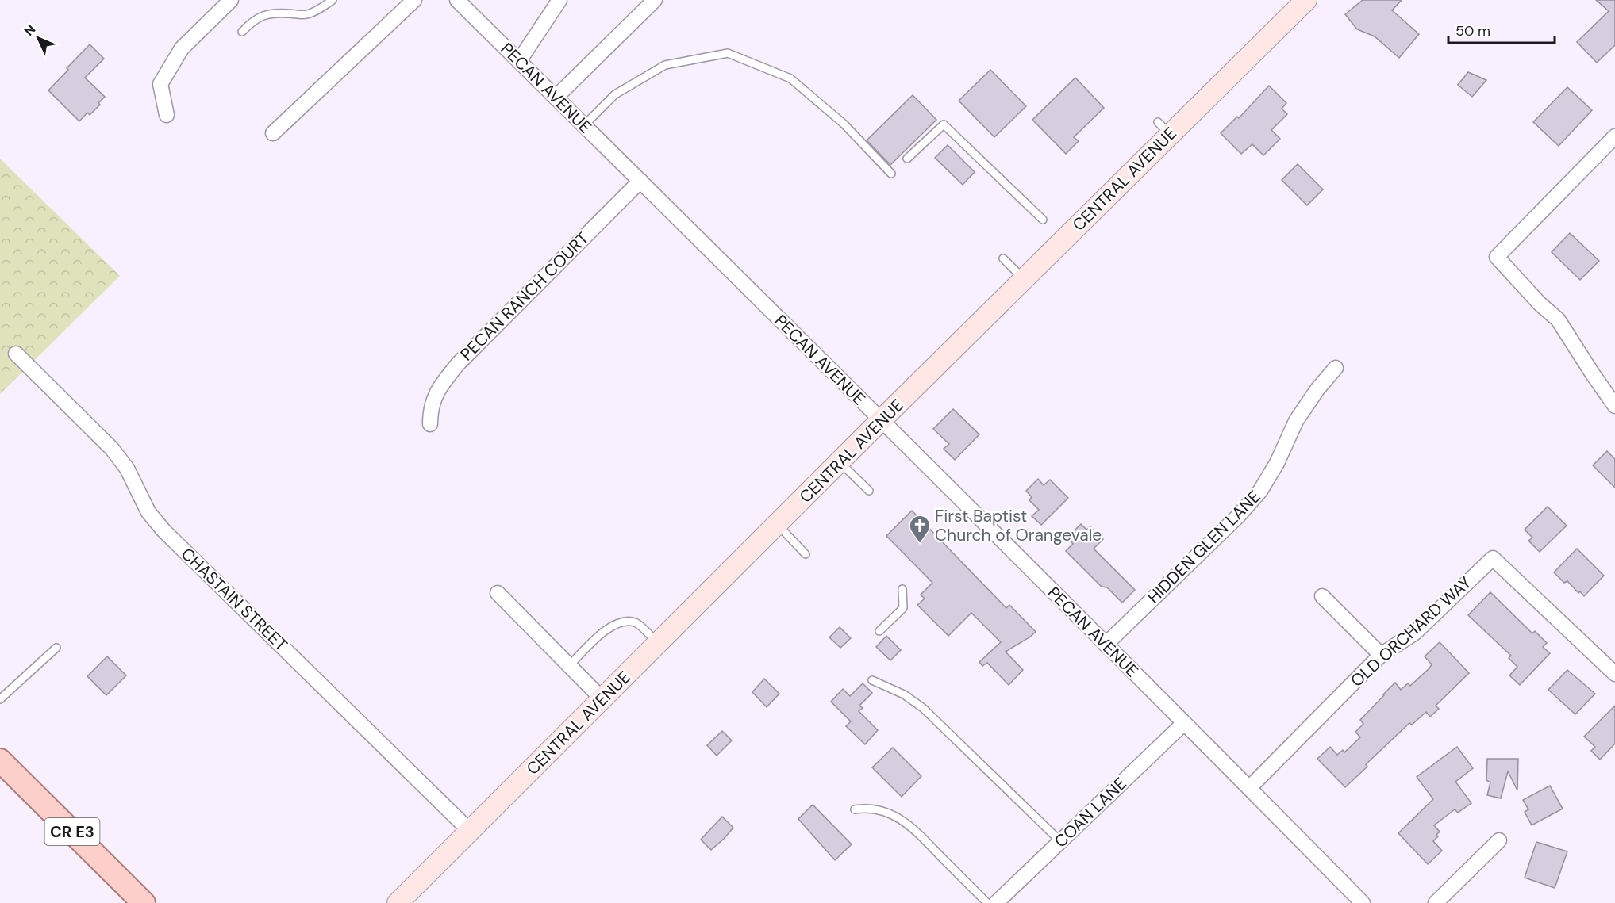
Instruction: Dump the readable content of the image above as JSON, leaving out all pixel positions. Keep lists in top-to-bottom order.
{
  "streets": {
    "main road": ["CR E3"],
    "street": [
      "PECAN AVENUE",
      "CENTRAL AVENUE",
      "PECAN RANCH COURT",
      "HIDDEN GLEN LANE",
      "CHASTAIN STREET",
      "OLD ORCHARD WAY",
      "COAN LANE"
    ]
  },
  "crossings": [
    ["PECAN AVENUE", "CENTRAL AVENUE"],
    ["PECAN AVENUE", "PECAN RANCH COURT"],
    ["PECAN AVENUE", "HIDDEN GLEN LANE"],
    ["PECAN AVENUE", "OLD ORCHARD WAY"],
    ["PECAN AVENUE", "COAN LANE"],
    ["CENTRAL AVENUE", "CHASTAIN STREET"]
  ],
  "places": {
    "church": ["First Baptist Church of Orangevale"]
  },
  "scale_bar": "50 m",
  "north": "top left"
}
